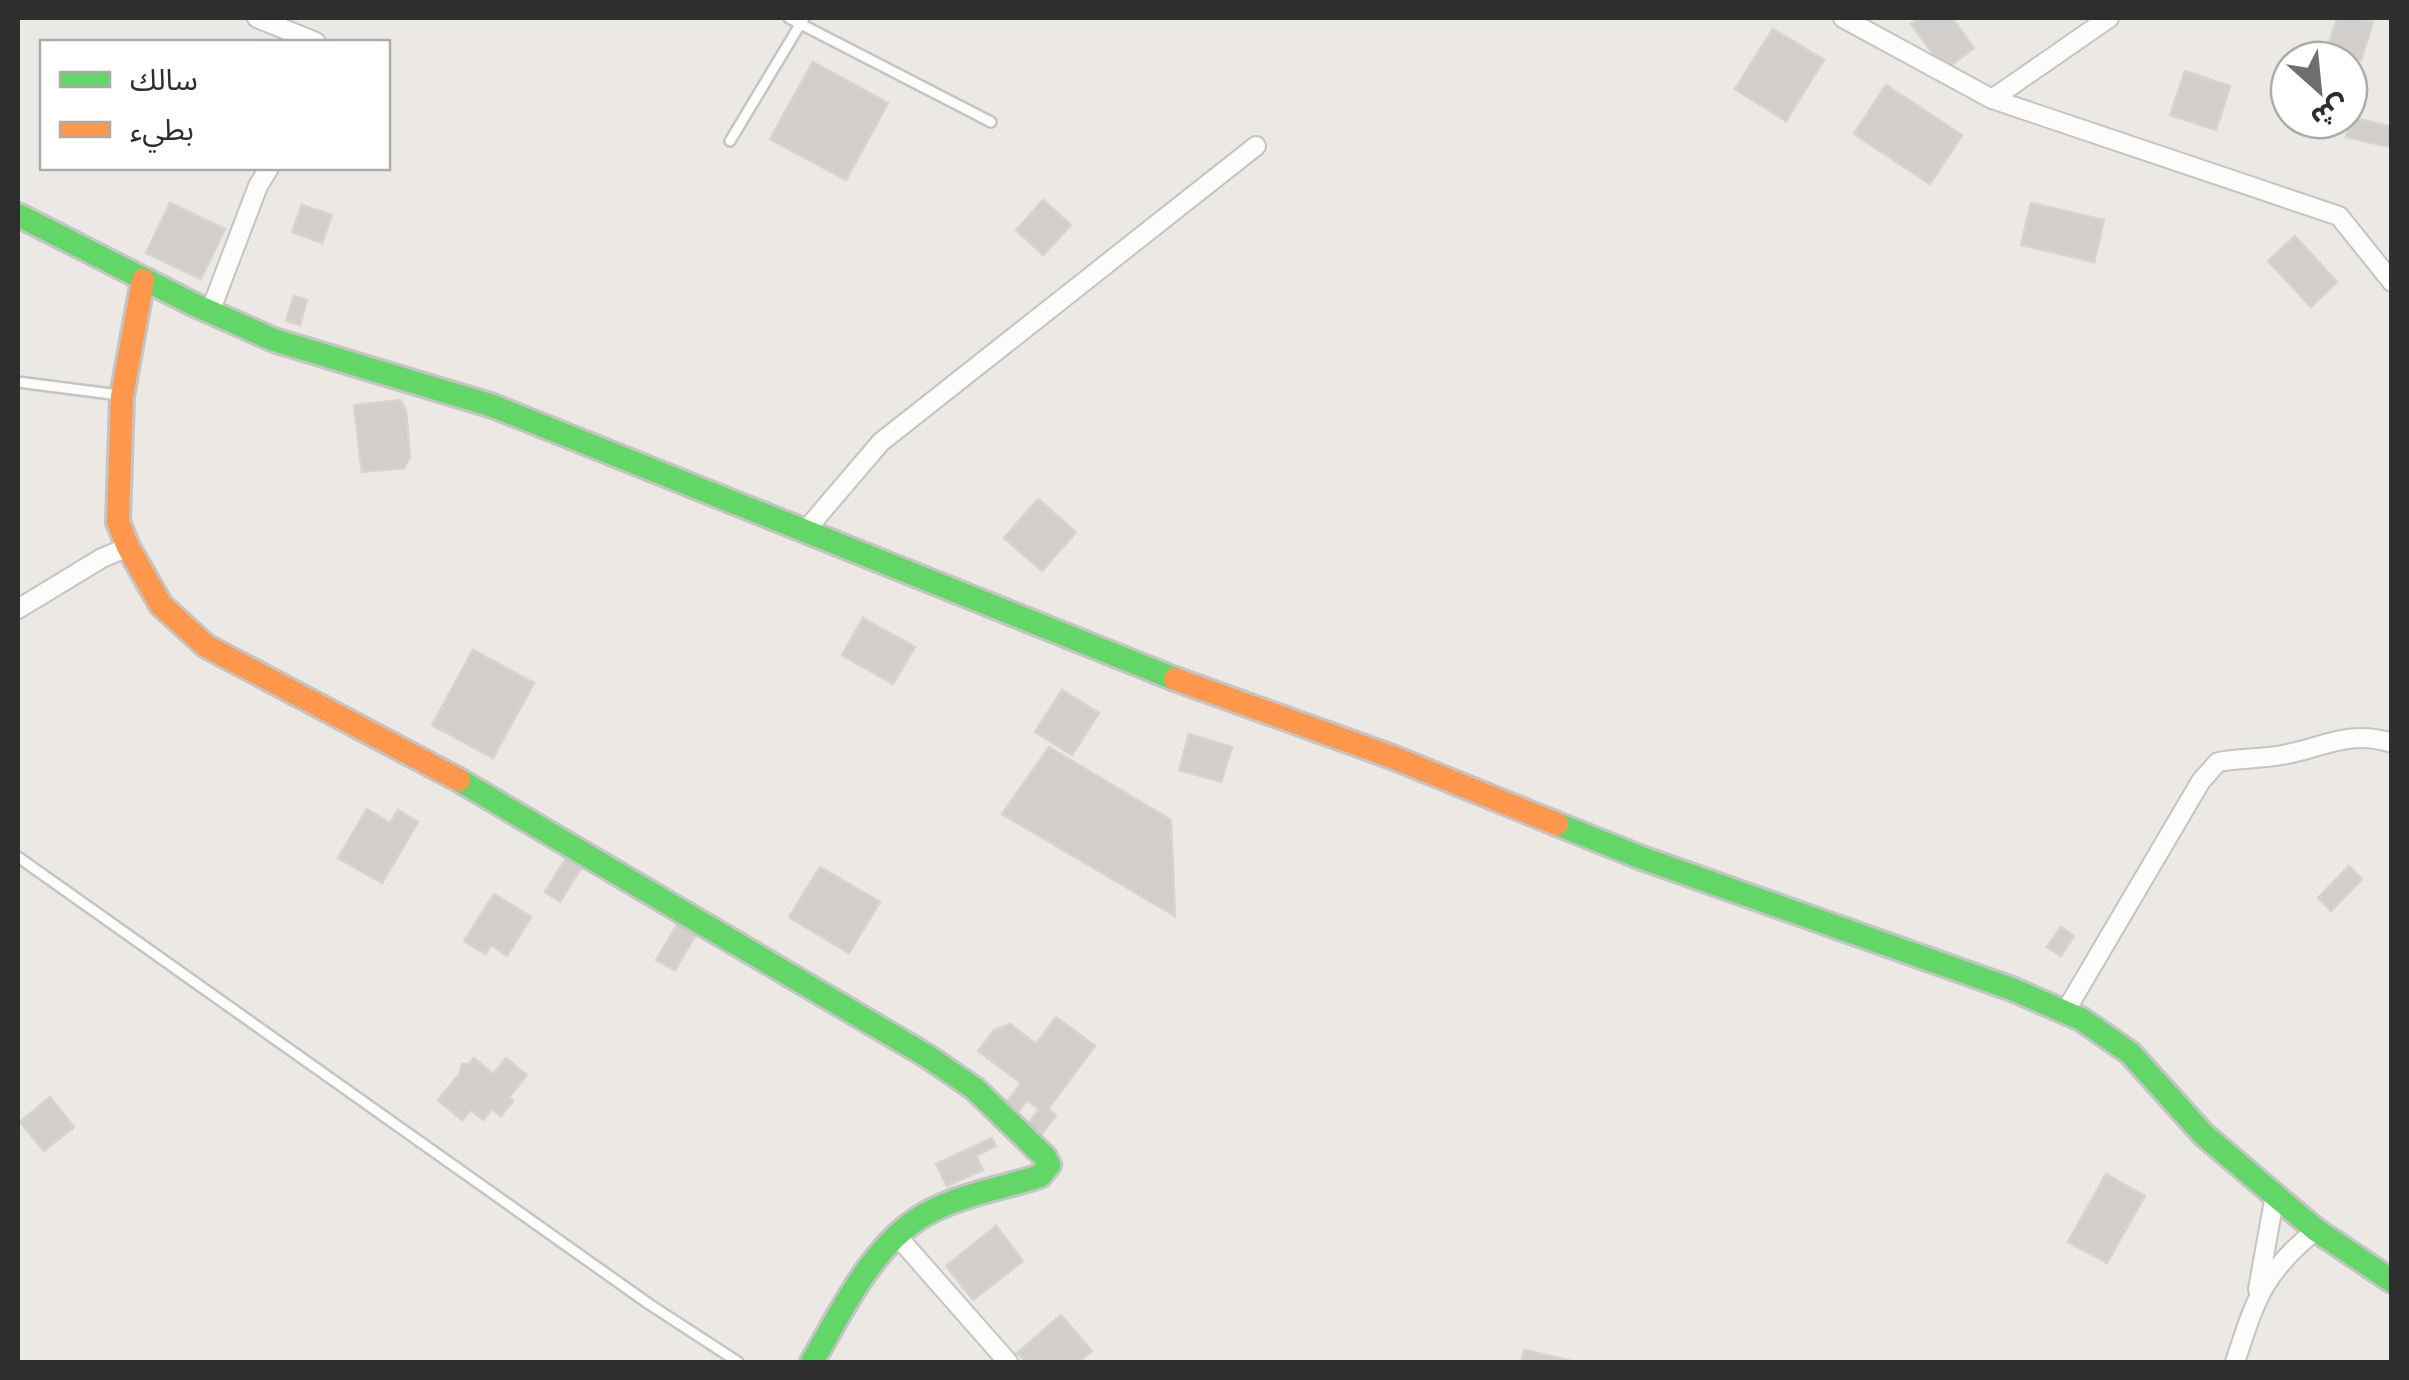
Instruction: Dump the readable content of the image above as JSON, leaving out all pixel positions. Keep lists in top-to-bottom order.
{
  "legend": ["سالك", "بطيء"],
  "north": "bottom right"
}
